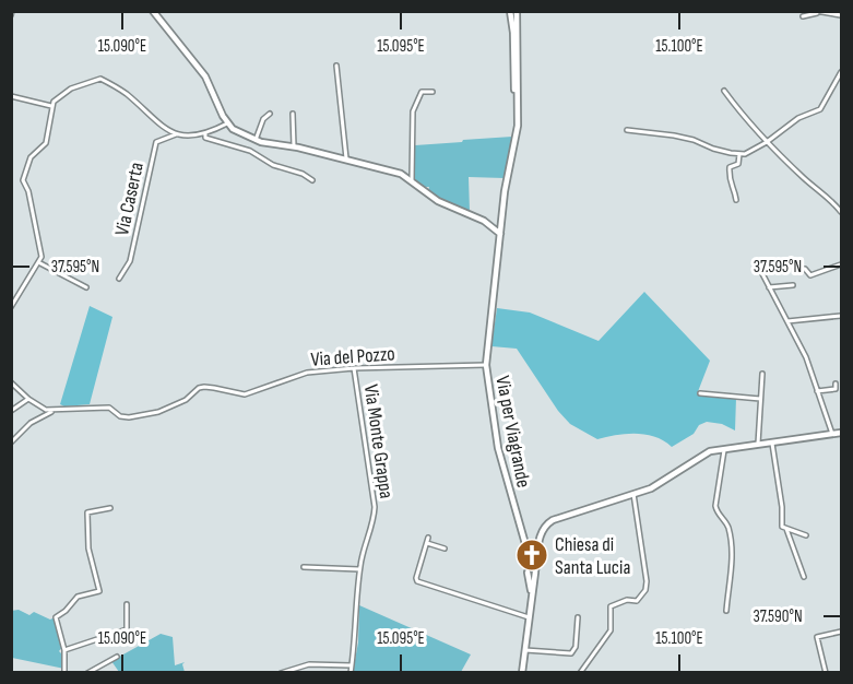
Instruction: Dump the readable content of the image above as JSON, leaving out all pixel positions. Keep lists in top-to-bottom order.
{
  "streets": {
    "main road": ["Via per Viagrande"],
    "street": ["Via Caserta", "Via del Pozzo", "Via Monte Grappa"]
  },
  "crossings": [
    ["Via del Pozzo", "Via per Viagrande"],
    ["Via del Pozzo", "Via Monte Grappa"]
  ],
  "places": {
    "church": ["Chiesa di Santa Lucia"]
  },
  "coordinates": [
    "15.090°E",
    "15.095°E",
    "15.100°E",
    "37.595°N",
    "37.590°N"
  ]
}
